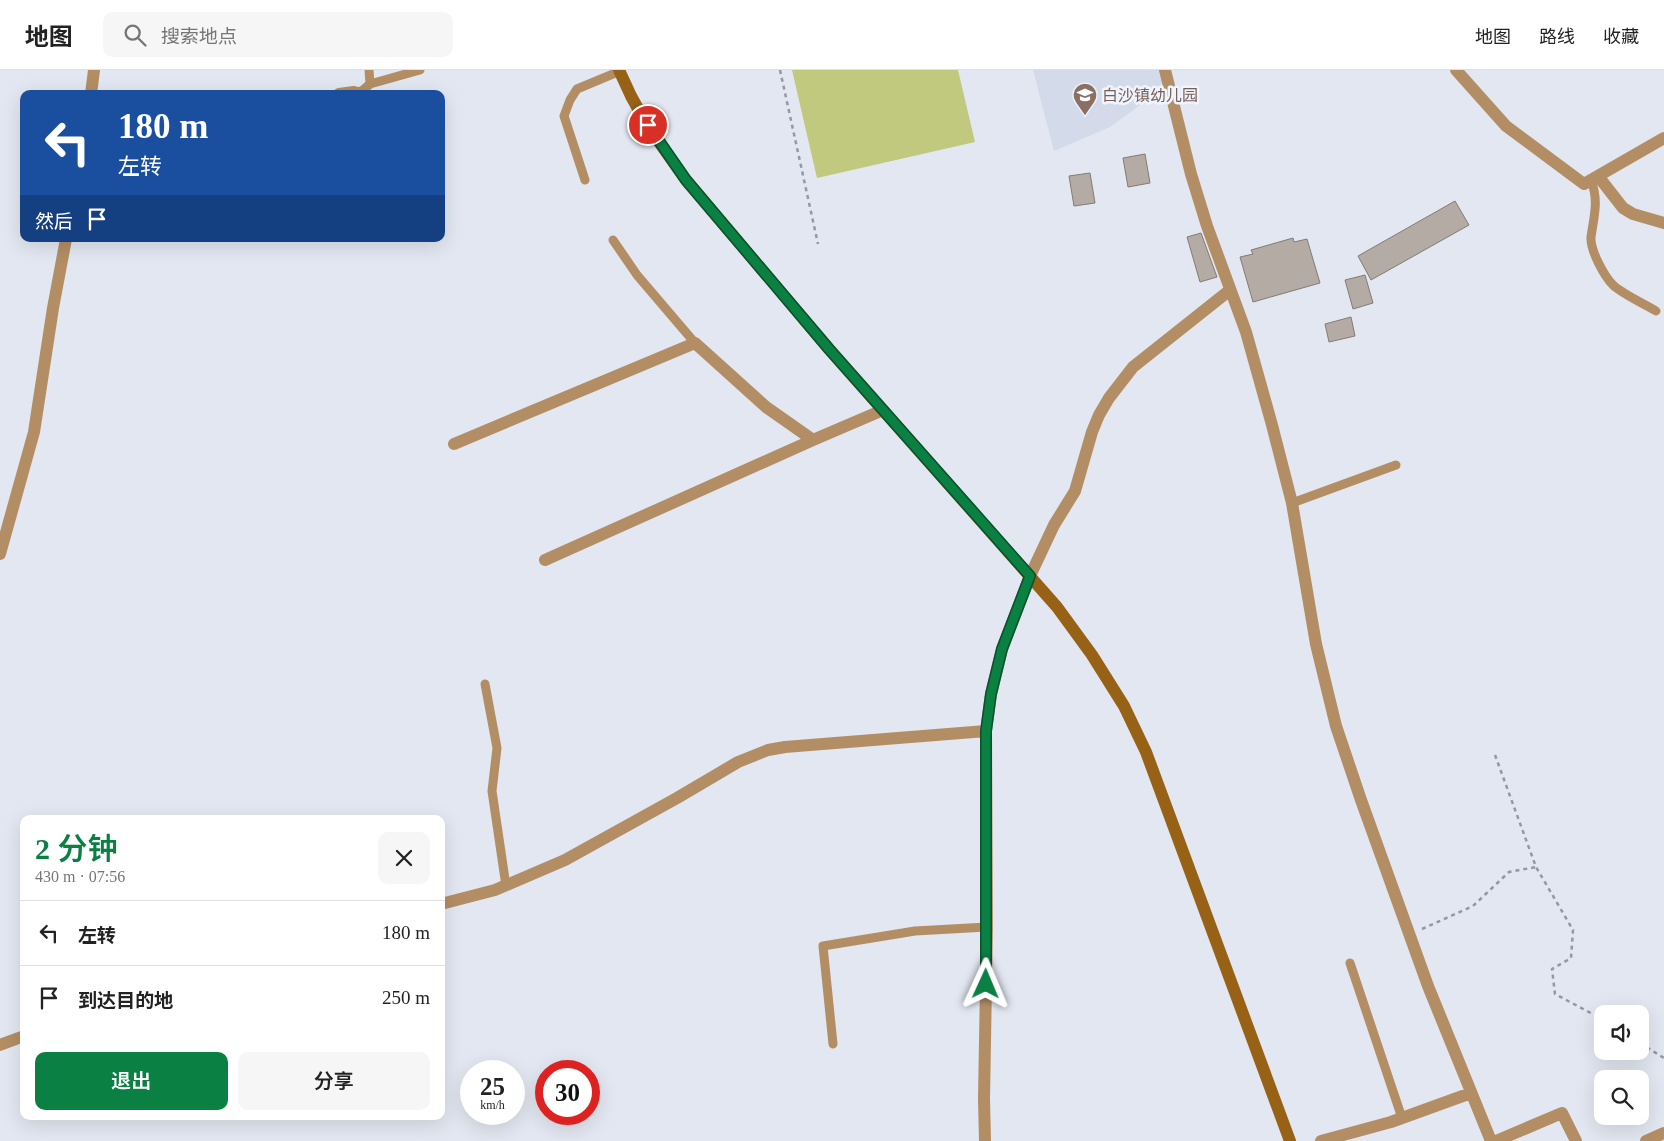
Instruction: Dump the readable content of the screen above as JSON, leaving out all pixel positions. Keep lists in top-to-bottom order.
{
  "places": {
    "school or university": ["白沙镇幼儿园"]
  },
  "page": {
    "header": "地图",
    "search": "搜索地点",
    "nav": ["地图", "路线", "收藏"],
    "turn": ["180 m", "左转"],
    "then": "然后",
    "heading": ["2 分钟", "430 m · 07:56"],
    "list": [
      {
        "name": "左转",
        "value": "180 m"
      },
      {
        "name": "到达目的地",
        "value": "250 m"
      }
    ],
    "buttons": ["退出", "分享"],
    "speed": "25 km/h",
    "limit": "30"
  }
}
